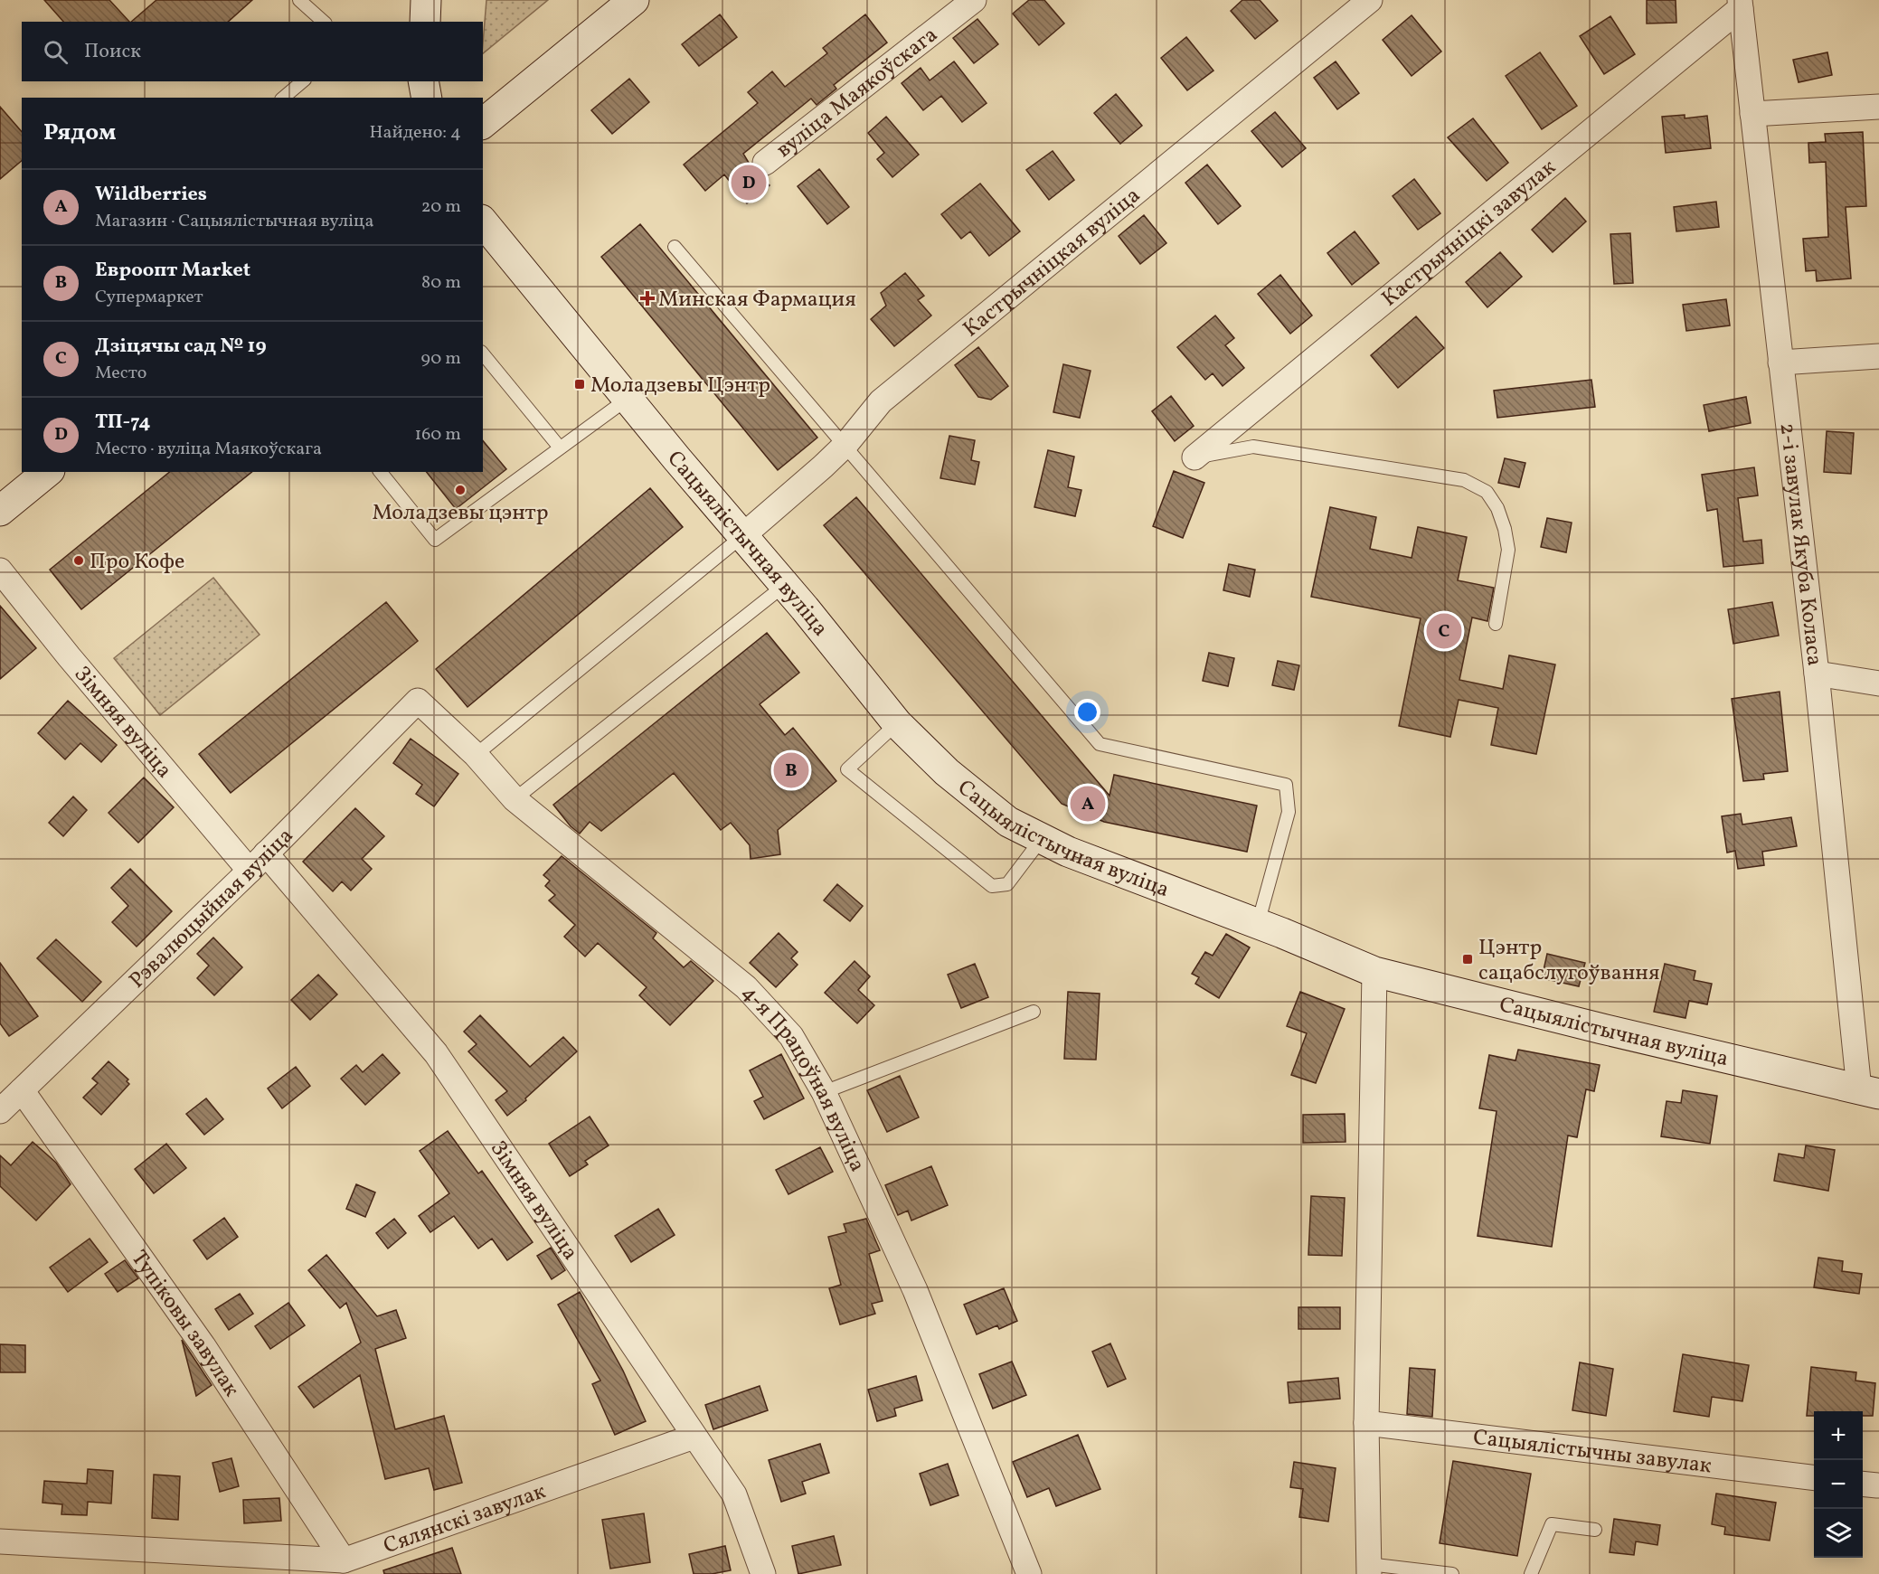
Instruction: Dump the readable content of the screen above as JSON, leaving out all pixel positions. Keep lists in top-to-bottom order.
{
  "streets": {
    "main road": ["Сацыялістычная вуліца"],
    "street": [
      "вуліца Маякоўскага",
      "Кастрычніцкі завулак",
      "Кастрычніцкая вуліца",
      "2-і завулак Якуба Коласа",
      "Зімняя вуліца",
      "Рэвалюцыйная вуліца",
      "4-я Працоўная вуліца",
      "Тупіковы завулак",
      "Сацыялістычны завулак",
      "Сялянскі завулак"
    ]
  },
  "crossings": [
    ["Кастрычніцкі завулак", "2-і завулак Якуба Коласа"],
    ["Кастрычніцкая вуліца", "Сацыялістычная вуліца"],
    ["Сацыялістычная вуліца", "2-і завулак Якуба Коласа"],
    ["Зімняя вуліца", "Рэвалюцыйная вуліца"],
    ["Зімняя вуліца", "Сялянскі завулак"],
    ["Рэвалюцыйная вуліца", "4-я Працоўная вуліца"],
    ["Рэвалюцыйная вуліца", "Тупіковы завулак"],
    ["Тупіковы завулак", "Сялянскі завулак"]
  ],
  "places": {
    "health": ["Минская Фармация"],
    "transit": ["Моладзевы Цэнтр", "Цэнтр сацабслугоўвання"],
    "other": ["Моладзевы цэнтр", "Про Кофе"]
  },
  "page": {
    "search": "Поиск",
    "heading": ["Рядом", "Найдено: 4"],
    "pins": [
      "D",
      "C",
      "B",
      "A"
    ],
    "list": [
      {
        "mark": "A",
        "name": "Wildberries",
        "note": "Магазин · Сацыялістычная вуліца",
        "value": "20 m"
      },
      {
        "mark": "B",
        "name": "Евроопт Market",
        "note": "Супермаркет",
        "value": "80 m"
      },
      {
        "mark": "C",
        "name": "Дзіцячы сад № 19",
        "note": "Место",
        "value": "90 m"
      },
      {
        "mark": "D",
        "name": "ТП-74",
        "note": "Место · вуліца Маякоўскага",
        "value": "160 m"
      }
    ],
    "map_buttons": ["+", "−"]
  }
}
